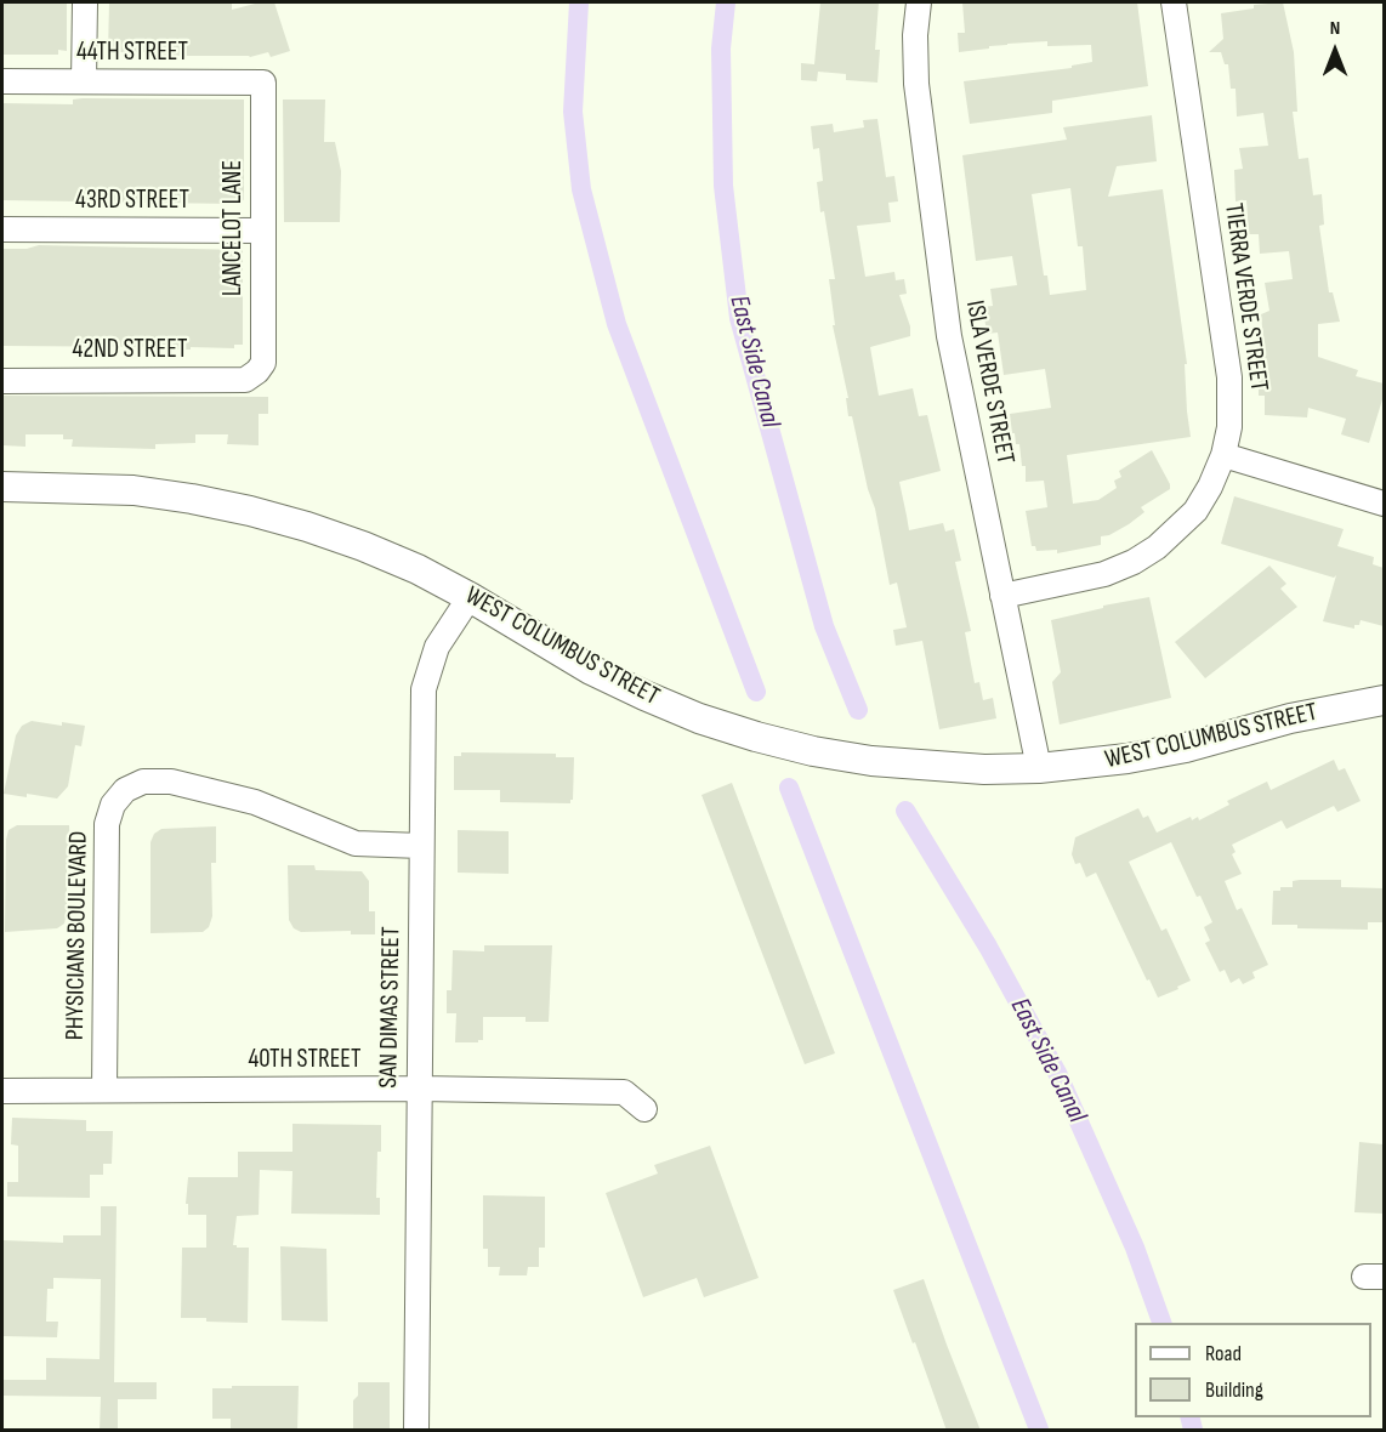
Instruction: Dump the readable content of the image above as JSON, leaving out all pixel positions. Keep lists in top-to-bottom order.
{
  "streets": {
    "main road": ["WEST COLUMBUS STREET"],
    "street": [
      "44TH STREET",
      "43RD STREET",
      "LANCELOT LANE",
      "TIERRA VERDE STREET",
      "42ND STREET",
      "ISLA VERDE STREET",
      "PHYSICIANS BOULEVARD",
      "SAN DIMAS STREET",
      "40TH STREET"
    ]
  },
  "crossings": [
    ["44TH STREET", "LANCELOT LANE"],
    ["43RD STREET", "LANCELOT LANE"],
    ["LANCELOT LANE", "42ND STREET"],
    ["TIERRA VERDE STREET", "ISLA VERDE STREET"],
    ["ISLA VERDE STREET", "WEST COLUMBUS STREET"],
    ["WEST COLUMBUS STREET", "SAN DIMAS STREET"],
    ["PHYSICIANS BOULEVARD", "SAN DIMAS STREET"],
    ["PHYSICIANS BOULEVARD", "40TH STREET"],
    ["SAN DIMAS STREET", "40TH STREET"]
  ],
  "water": ["East Side Canal"],
  "legend": ["Road", "Building"],
  "north": "top"
}
